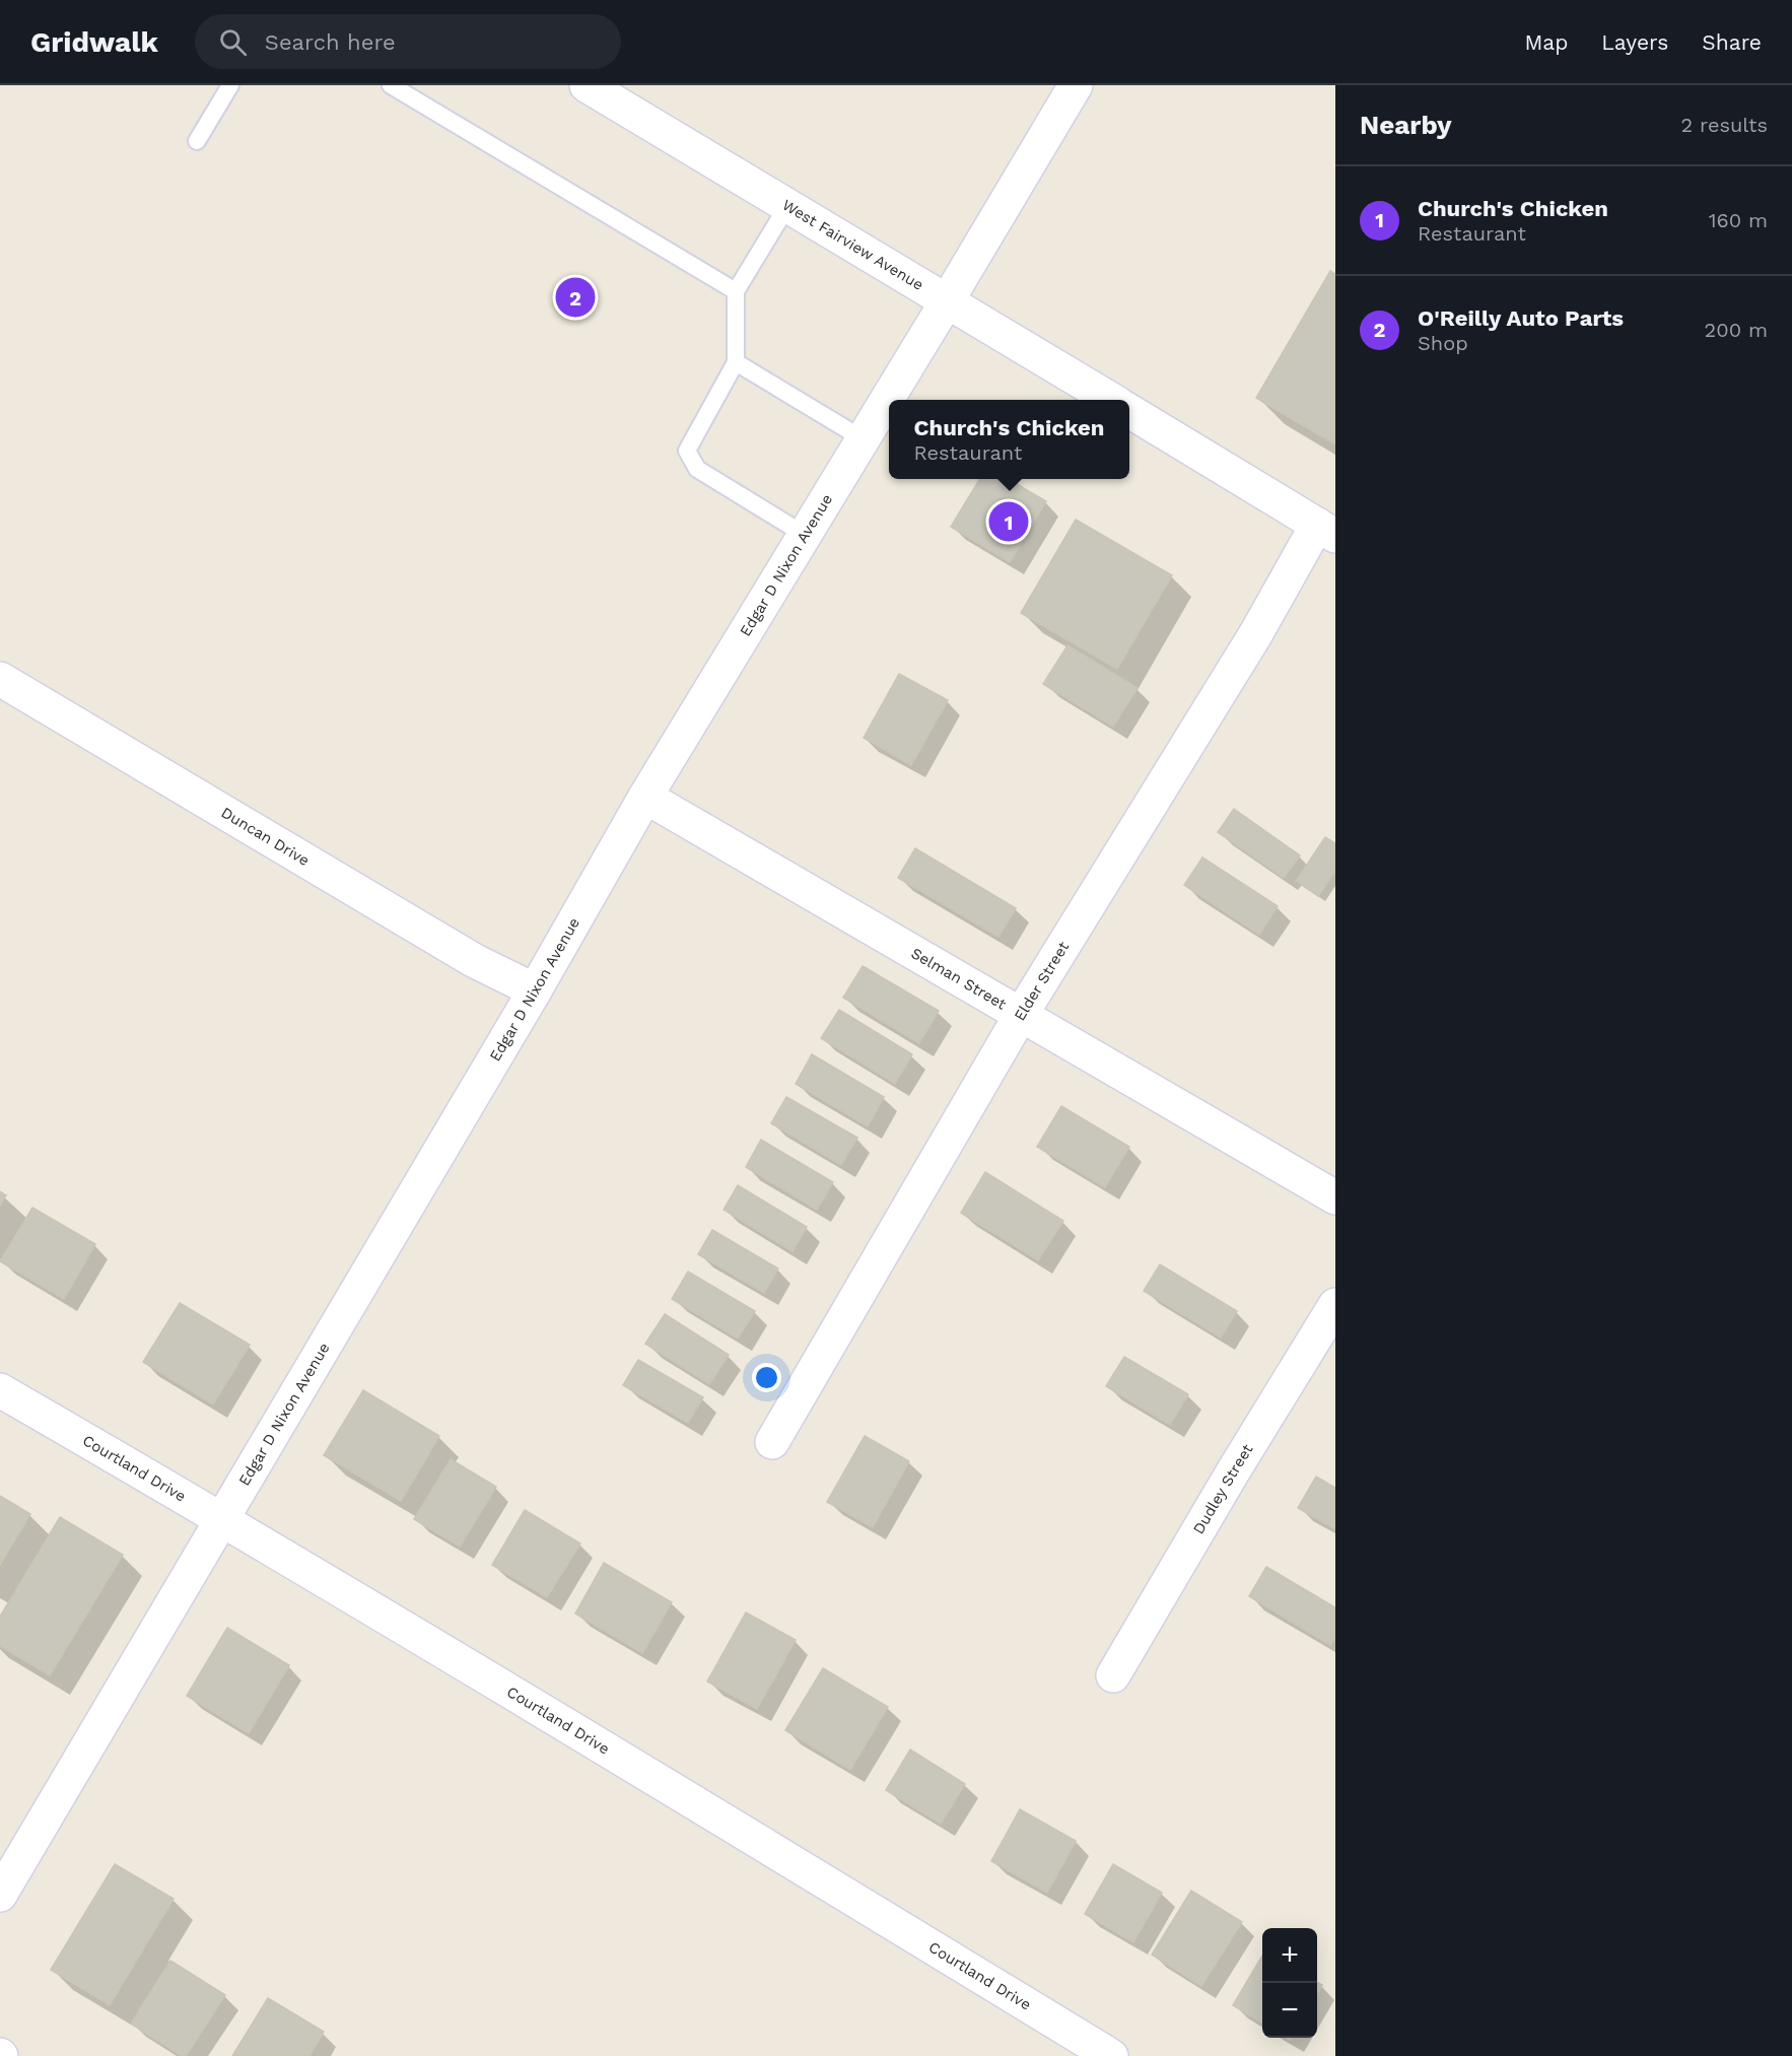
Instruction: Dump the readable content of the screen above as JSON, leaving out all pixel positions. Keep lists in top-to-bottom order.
{
  "streets": {
    "street": [
      "West Fairview Avenue",
      "Edgar D Nixon Avenue",
      "Duncan Drive",
      "Selman Street",
      "Elder Street",
      "Courtland Drive",
      "Dudley Street"
    ]
  },
  "crossings": [
    ["West Fairview Avenue", "Edgar D Nixon Avenue"],
    ["Edgar D Nixon Avenue", "Duncan Drive"],
    ["Edgar D Nixon Avenue", "Selman Street"],
    ["Edgar D Nixon Avenue", "Courtland Drive"],
    ["Selman Street", "Elder Street"]
  ],
  "page": {
    "header": "Gridwalk",
    "search": "Search here",
    "nav": ["Map", "Layers", "Share"],
    "heading": ["Nearby", "2 results"],
    "list": [
      {
        "mark": "1",
        "name": "Church's Chicken",
        "note": "Restaurant",
        "value": "160 m"
      },
      {
        "mark": "2",
        "name": "O'Reilly Auto Parts",
        "note": "Shop",
        "value": "200 m"
      }
    ],
    "pins": ["2", "1"],
    "popup": ["Church's Chicken", "Restaurant"],
    "map_buttons": ["+", "−"]
  }
}
